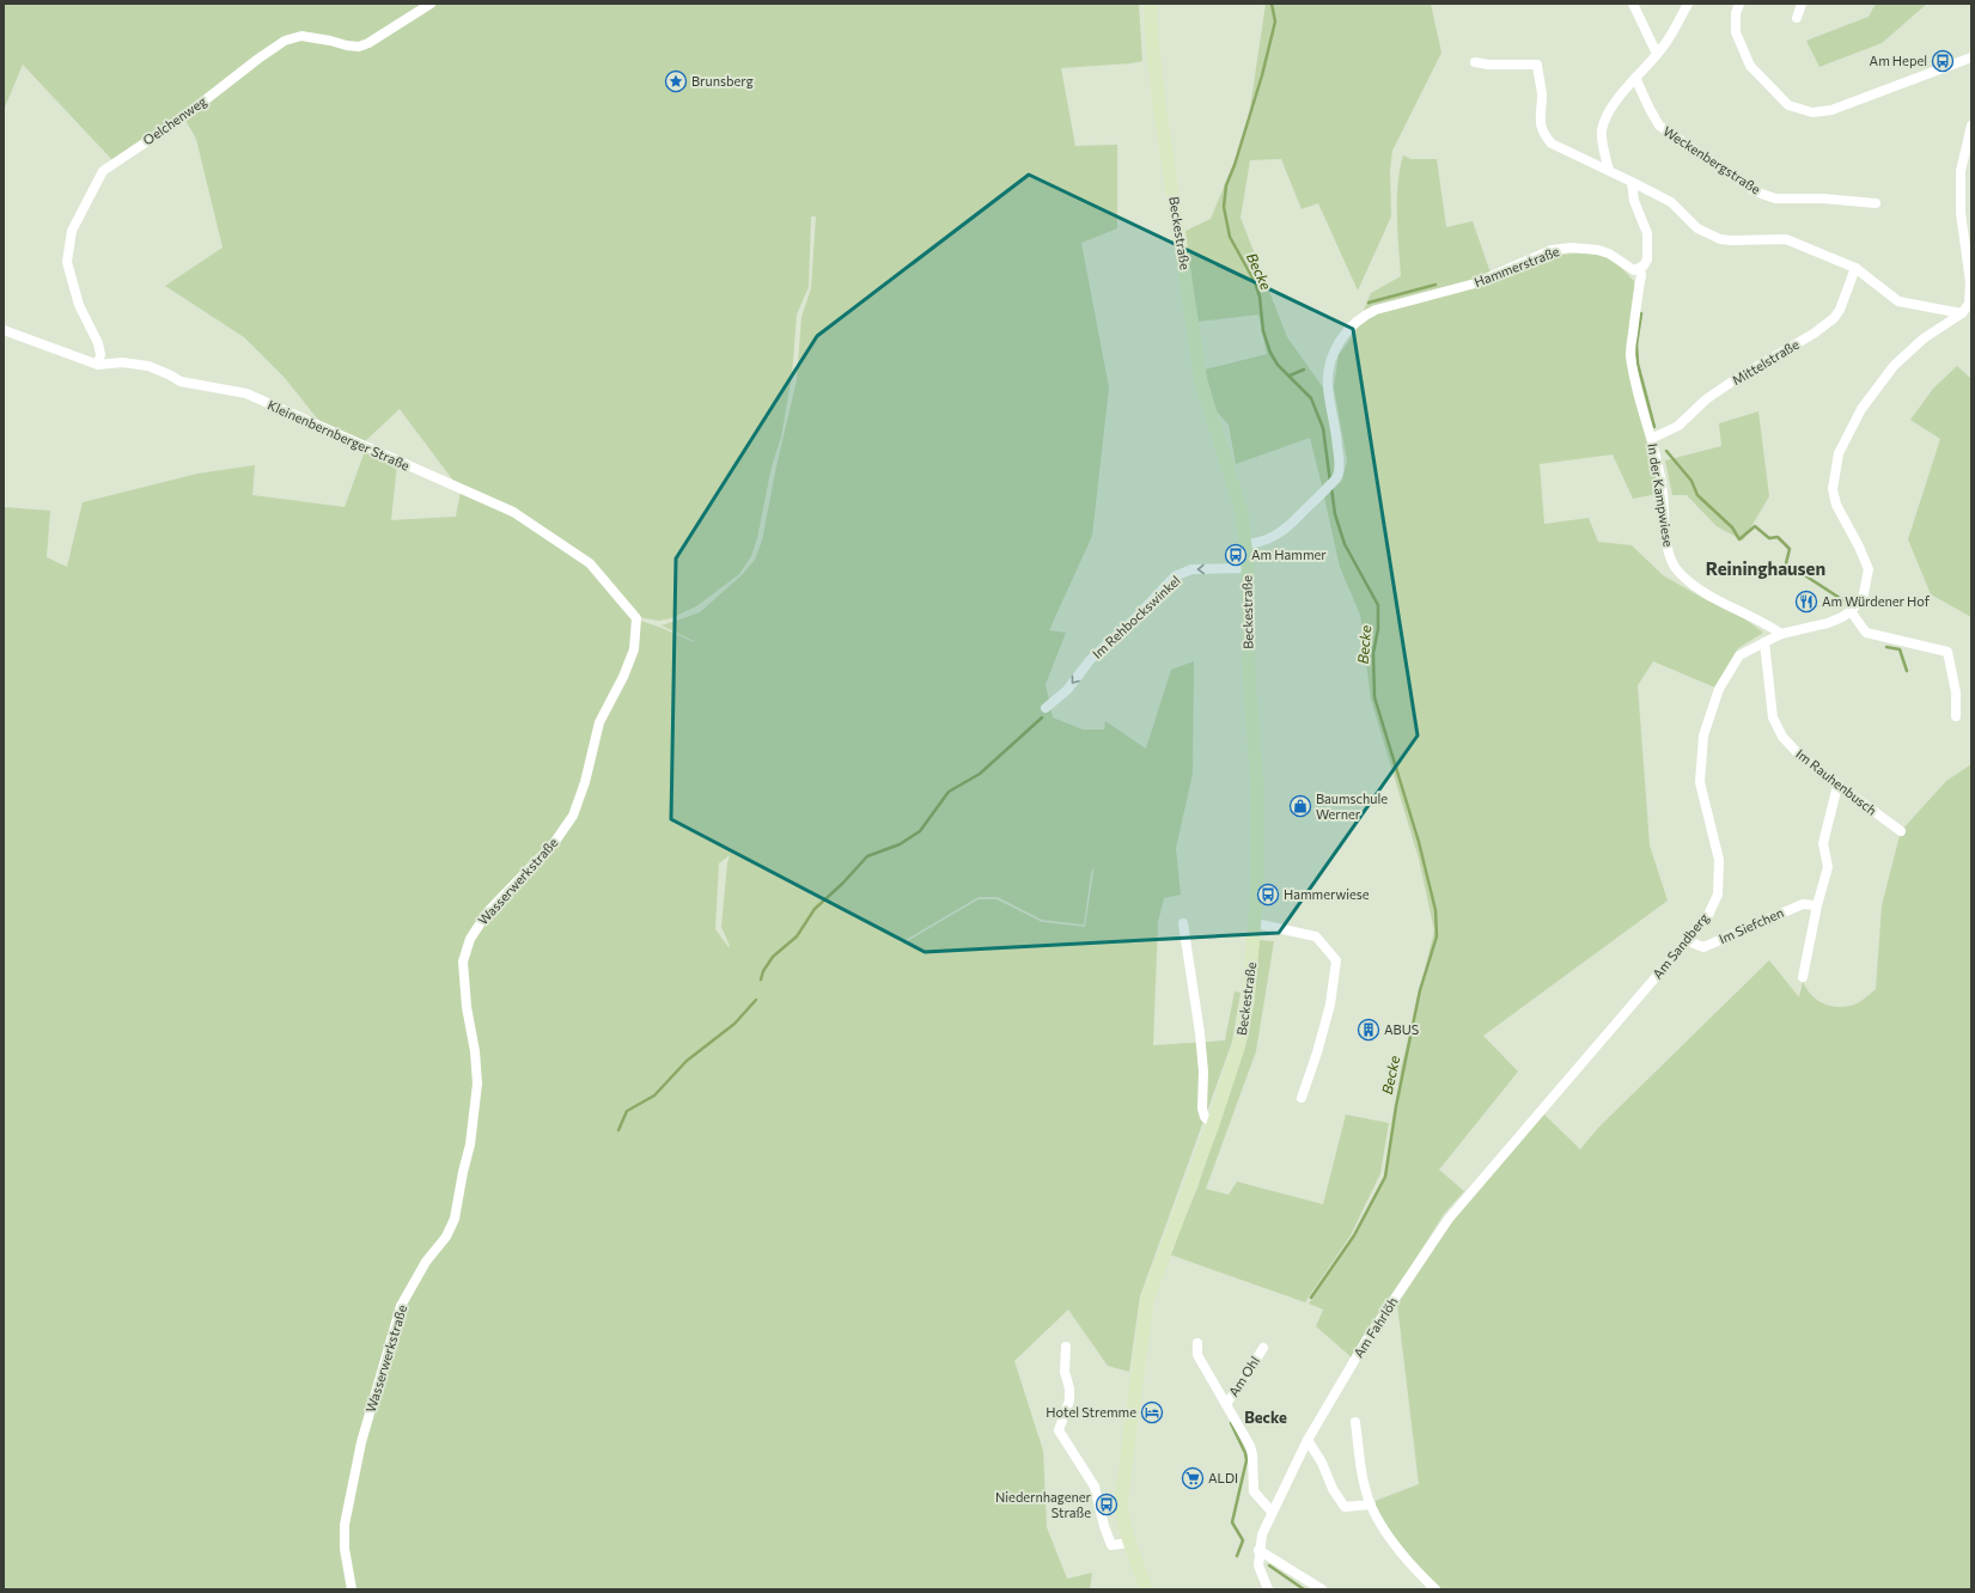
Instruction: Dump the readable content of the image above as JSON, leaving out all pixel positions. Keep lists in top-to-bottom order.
{
  "streets": {
    "main road": ["Beckestraße"],
    "street": [
      "Oelchenweg",
      "Weckenbergstraße",
      "Hammerstraße",
      "Mittelstraße",
      "Kleinenbernberger Straße",
      "In der Kampwiese",
      "Im Rehbockswinkel",
      "Im Rauhenbusch",
      "Wasserwerkstraße",
      "Im Siefchen",
      "Am Sandberg",
      "Am Fahrlöh",
      "Am Ohl"
    ]
  },
  "crossings": [
    ["Oelchenweg", "Kleinenbernberger Straße"],
    ["Beckestraße", "Hammerstraße"],
    ["Beckestraße", "Im Rehbockswinkel"],
    ["Hammerstraße", "In der Kampwiese"],
    ["Mittelstraße", "In der Kampwiese"],
    ["Kleinenbernberger Straße", "Wasserwerkstraße"],
    ["In der Kampwiese", "Am Sandberg"],
    ["Im Rauhenbusch", "Am Sandberg"],
    ["Im Siefchen", "Am Sandberg"],
    ["Am Sandberg", "Am Fahrlöh"]
  ],
  "one_way": ["Im Rehbockswinkel"],
  "districts": ["Reininghausen", "Becke"],
  "water": ["Becke"],
  "places": {
    "bus stop": [
      "Am Hepel",
      "Am Hammer",
      "Hammerwiese",
      "Niedernhagener Straße"
    ],
    "place": ["Brunsberg"],
    "restaurant": ["Am Würdener Hof"],
    "shop": ["Baumschule Werner"],
    "building": ["ABUS"],
    "hotel": ["Hotel Stremme"],
    "supermarket": ["ALDI"]
  }
}
